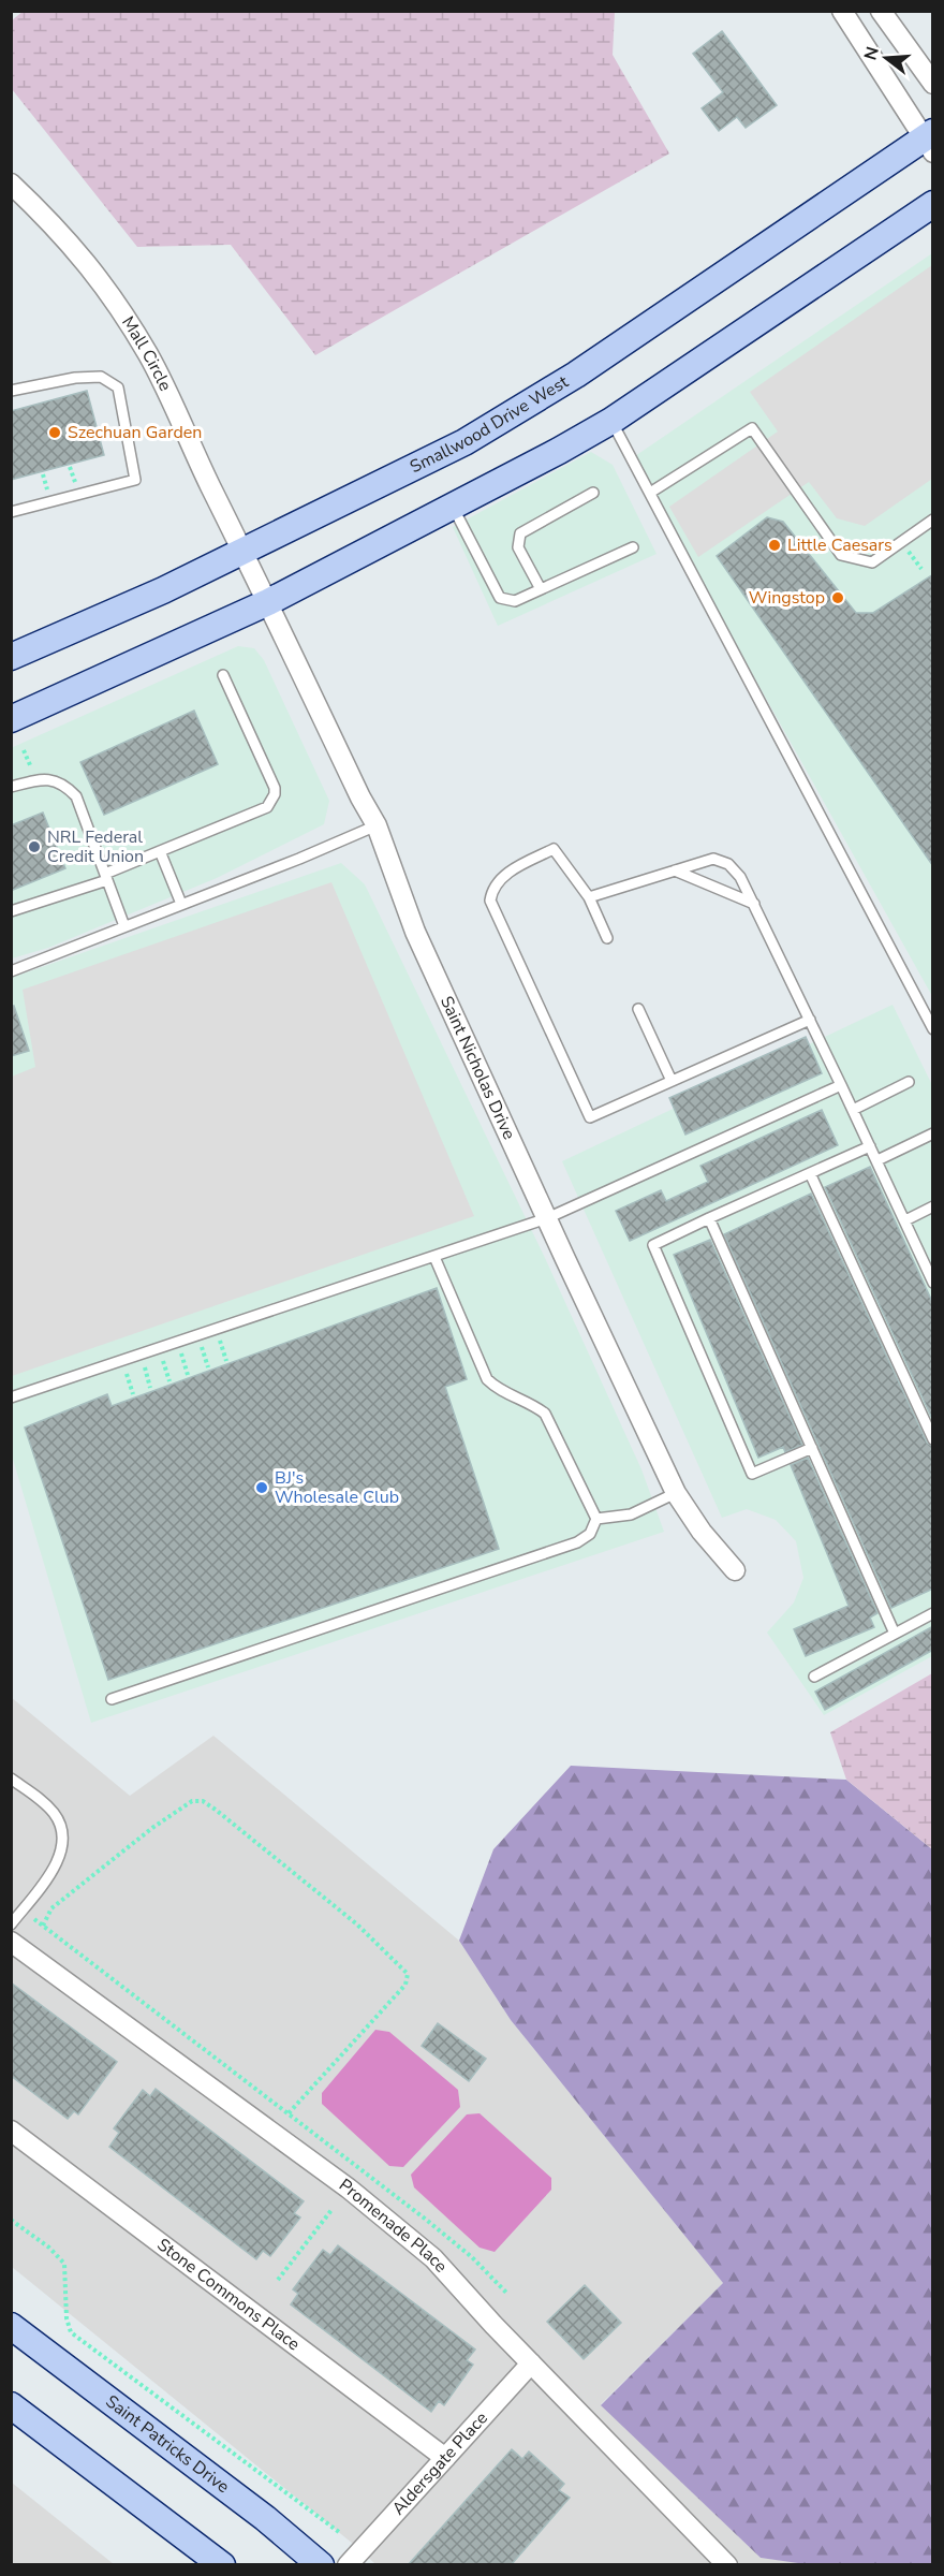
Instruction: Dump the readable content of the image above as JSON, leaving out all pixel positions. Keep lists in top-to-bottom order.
{
  "streets": {
    "main road": ["Smallwood Drive West", "Saint Patricks Drive"],
    "street": [
      "Mall Circle",
      "Saint Nicholas Drive",
      "Promenade Place",
      "Stone Commons Place",
      "Aldersgate Place"
    ]
  },
  "crossings": [
    ["Mall Circle", "Smallwood Drive West"],
    ["Mall Circle", "Saint Nicholas Drive"],
    ["Smallwood Drive West", "Saint Nicholas Drive"],
    ["Promenade Place", "Aldersgate Place"],
    ["Stone Commons Place", "Aldersgate Place"]
  ],
  "places": [
    "Szechuan Garden",
    "Little Caesars",
    "Wingstop",
    "NRL Federal Credit Union",
    "BJ's Wholesale Club"
  ],
  "north": "left"
}
